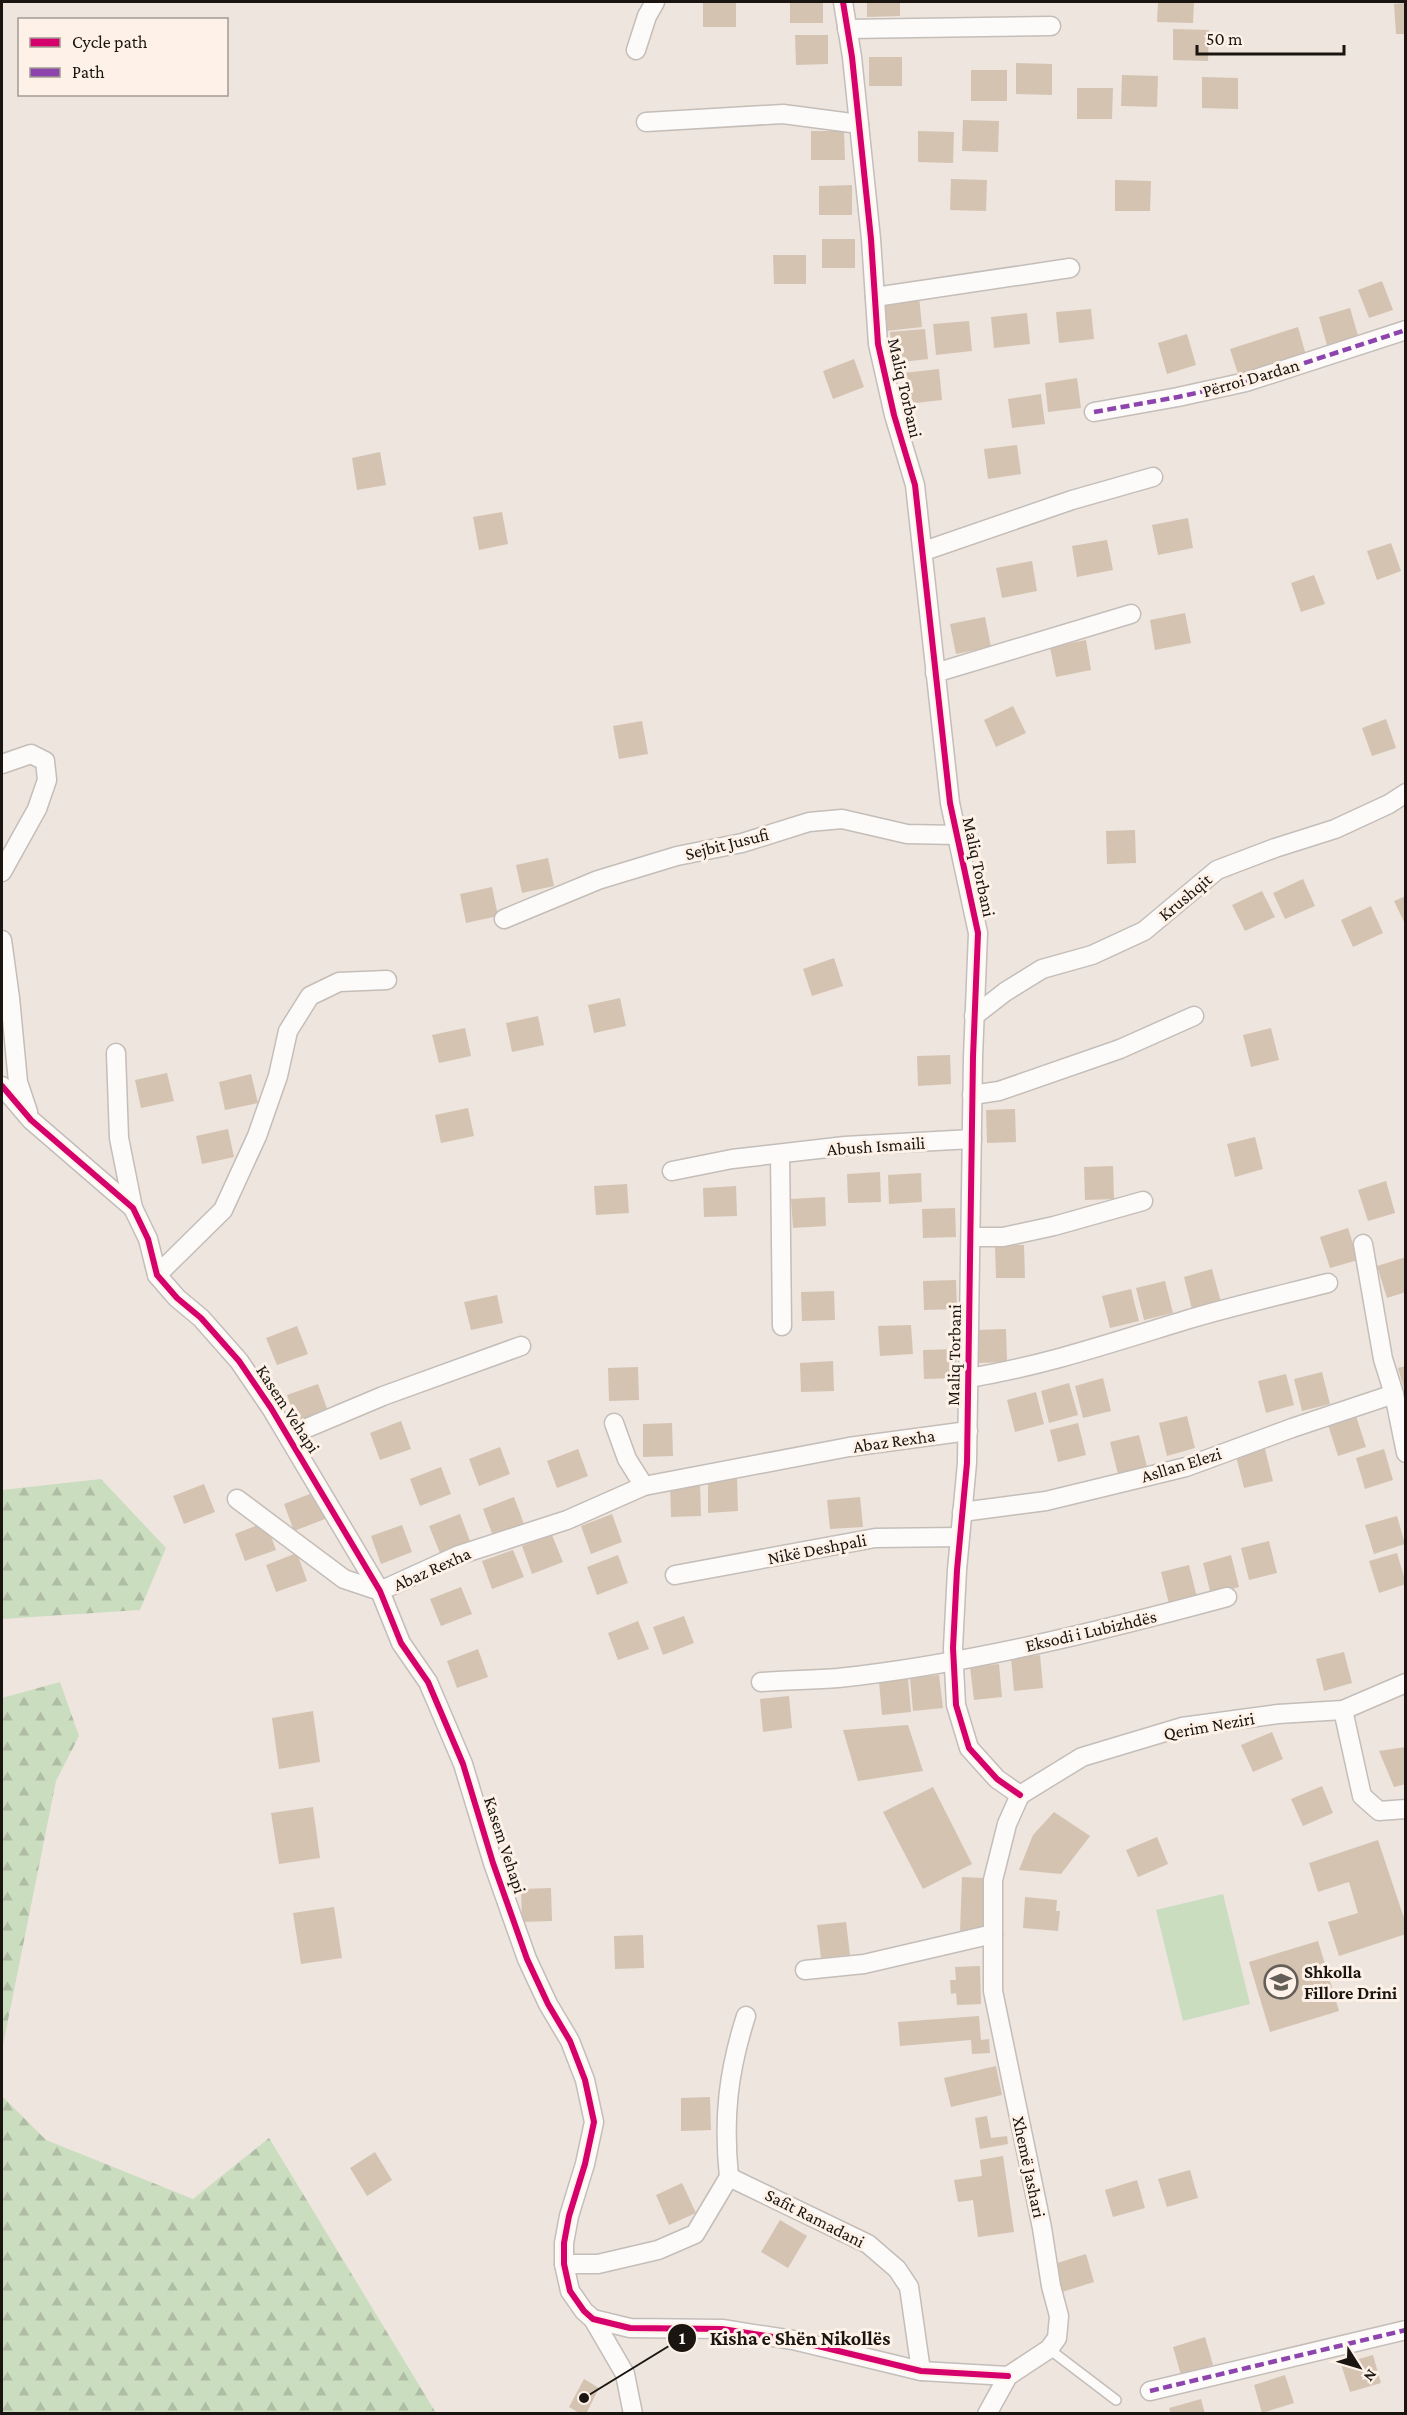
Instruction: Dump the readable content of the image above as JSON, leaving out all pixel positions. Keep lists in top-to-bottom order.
{
  "streets": {
    "street": [
      "Përroi Dardan",
      "Maliq Torbani",
      "Sejbit Jusufi",
      "Krushqit",
      "Abush Ismaili",
      "Kasem Vehapi",
      "Abaz Rexha",
      "Asllan Elezi",
      "Nikë Deshpali",
      "Eksodi i Lubizhdës",
      "Qerim Neziri",
      "Xhemë Jashari",
      "Safit Ramadani"
    ]
  },
  "crossings": [
    ["Maliq Torbani", "Sejbit Jusufi"],
    ["Maliq Torbani", "Krushqit"],
    ["Maliq Torbani", "Abush Ismaili"],
    ["Maliq Torbani", "Abaz Rexha"],
    ["Maliq Torbani", "Asllan Elezi"],
    ["Maliq Torbani", "Nikë Deshpali"],
    ["Maliq Torbani", "Eksodi i Lubizhdës"],
    ["Maliq Torbani", "Qerim Neziri"],
    ["Maliq Torbani", "Xhemë Jashari"],
    ["Kasem Vehapi", "Abaz Rexha"],
    ["Qerim Neziri", "Xhemë Jashari"]
  ],
  "places": {
    "school or university": ["Shkolla Fillore Drini"],
    "other": ["Kisha e Shën Nikollës"]
  },
  "legend": ["Cycle path", "Path"],
  "scale_bar": "50 m",
  "north": "bottom right"
}
